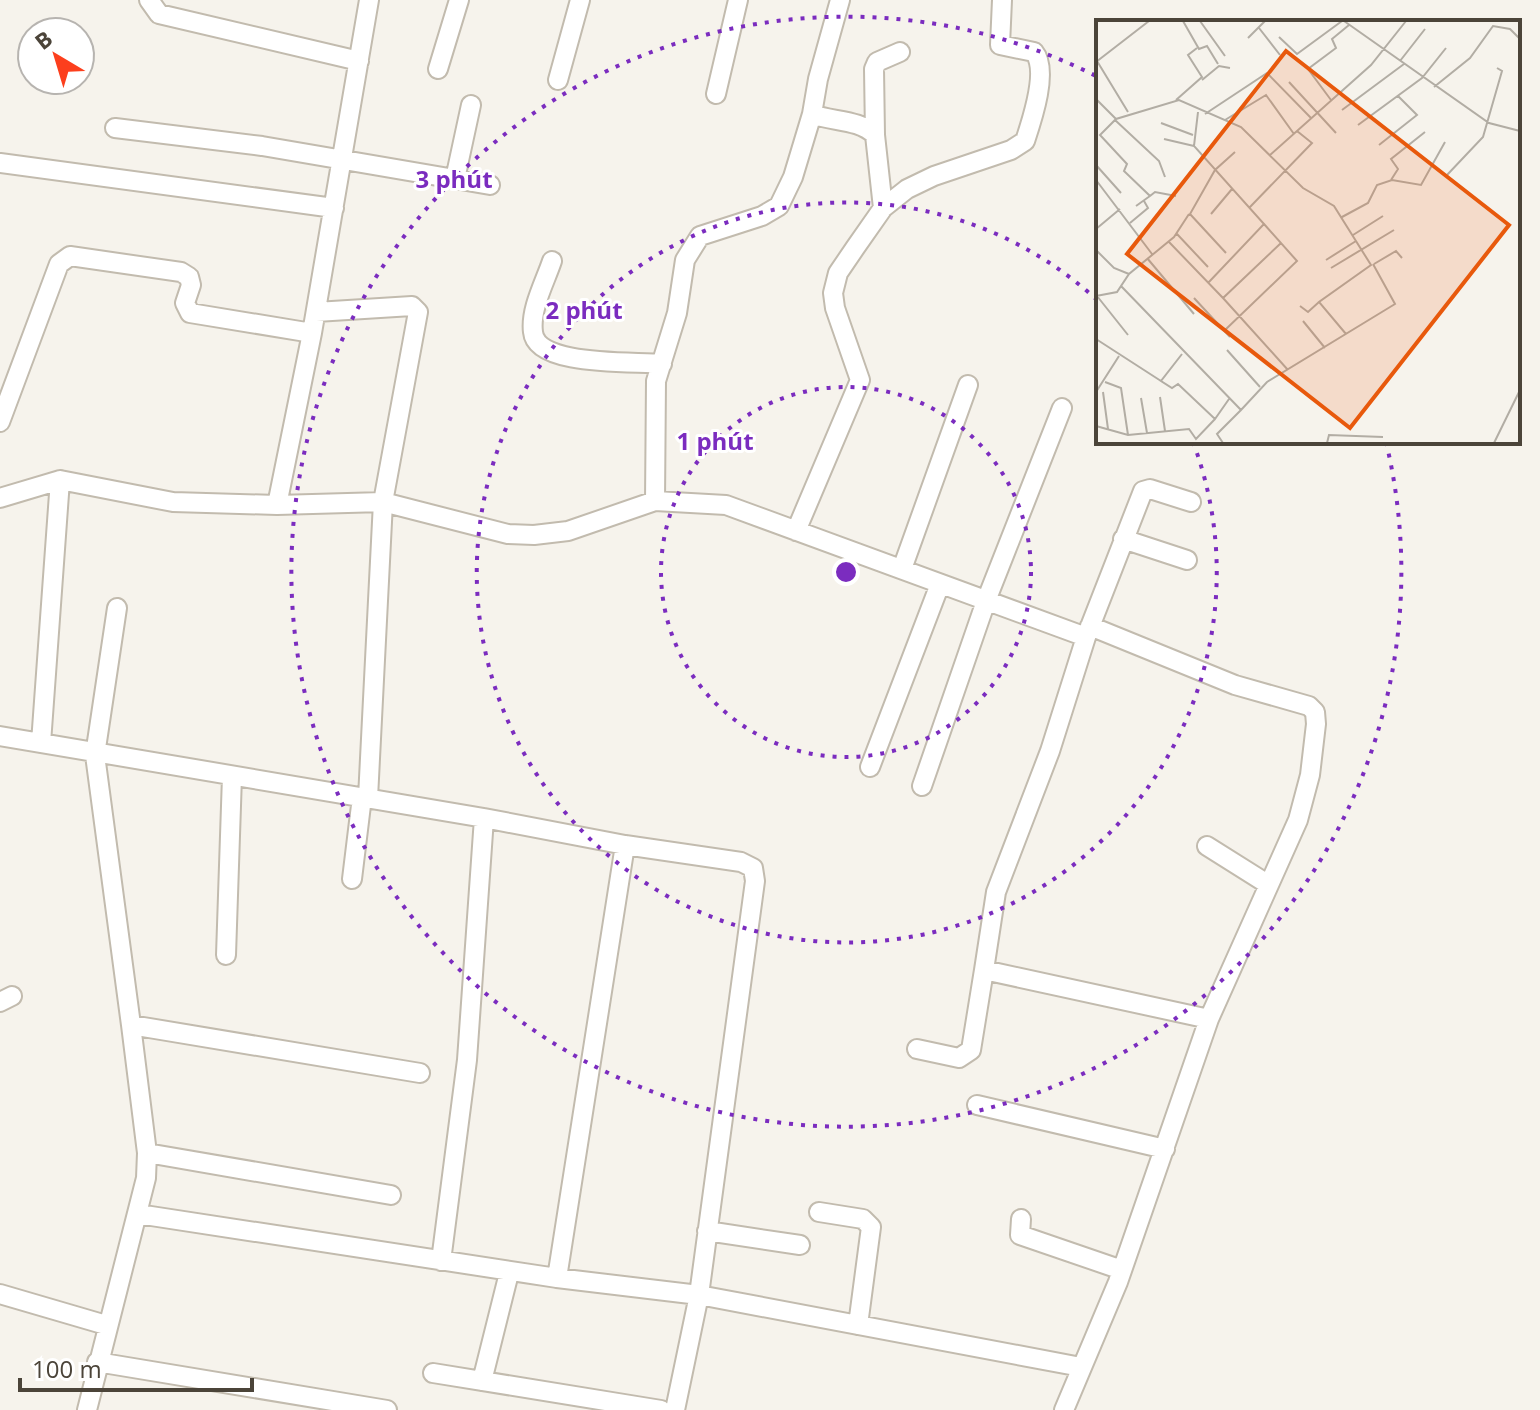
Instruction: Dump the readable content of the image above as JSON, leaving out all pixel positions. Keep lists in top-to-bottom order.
{
  "scale_bar": "100 m",
  "north": "top left",
  "rings": ["3 phút", "2 phút", "1 phút"]
}
